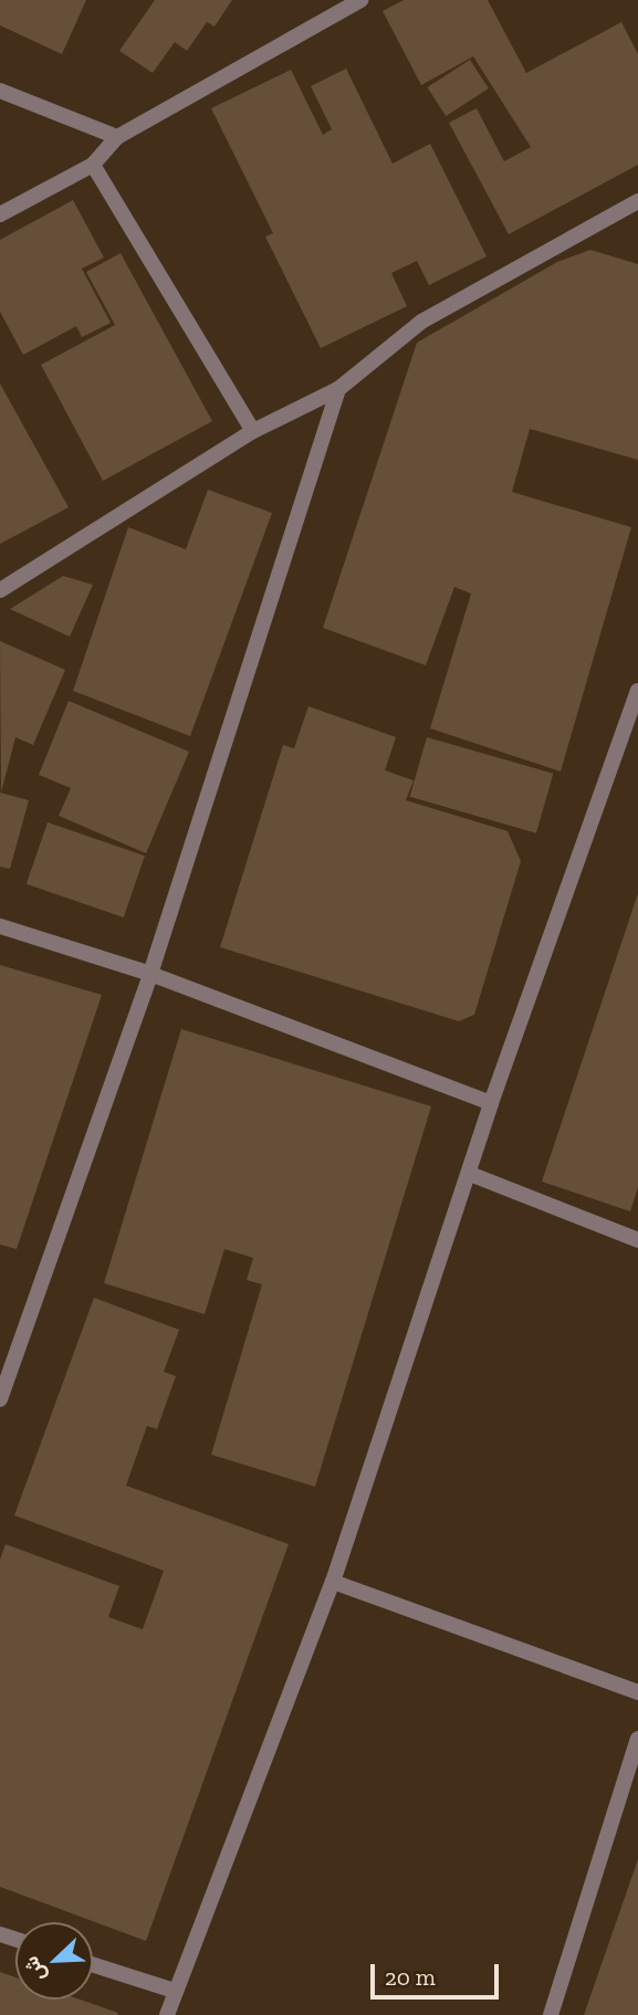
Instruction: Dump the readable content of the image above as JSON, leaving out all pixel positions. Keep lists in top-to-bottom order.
{
  "scale_bar": "20 m",
  "north": "bottom left"
}
